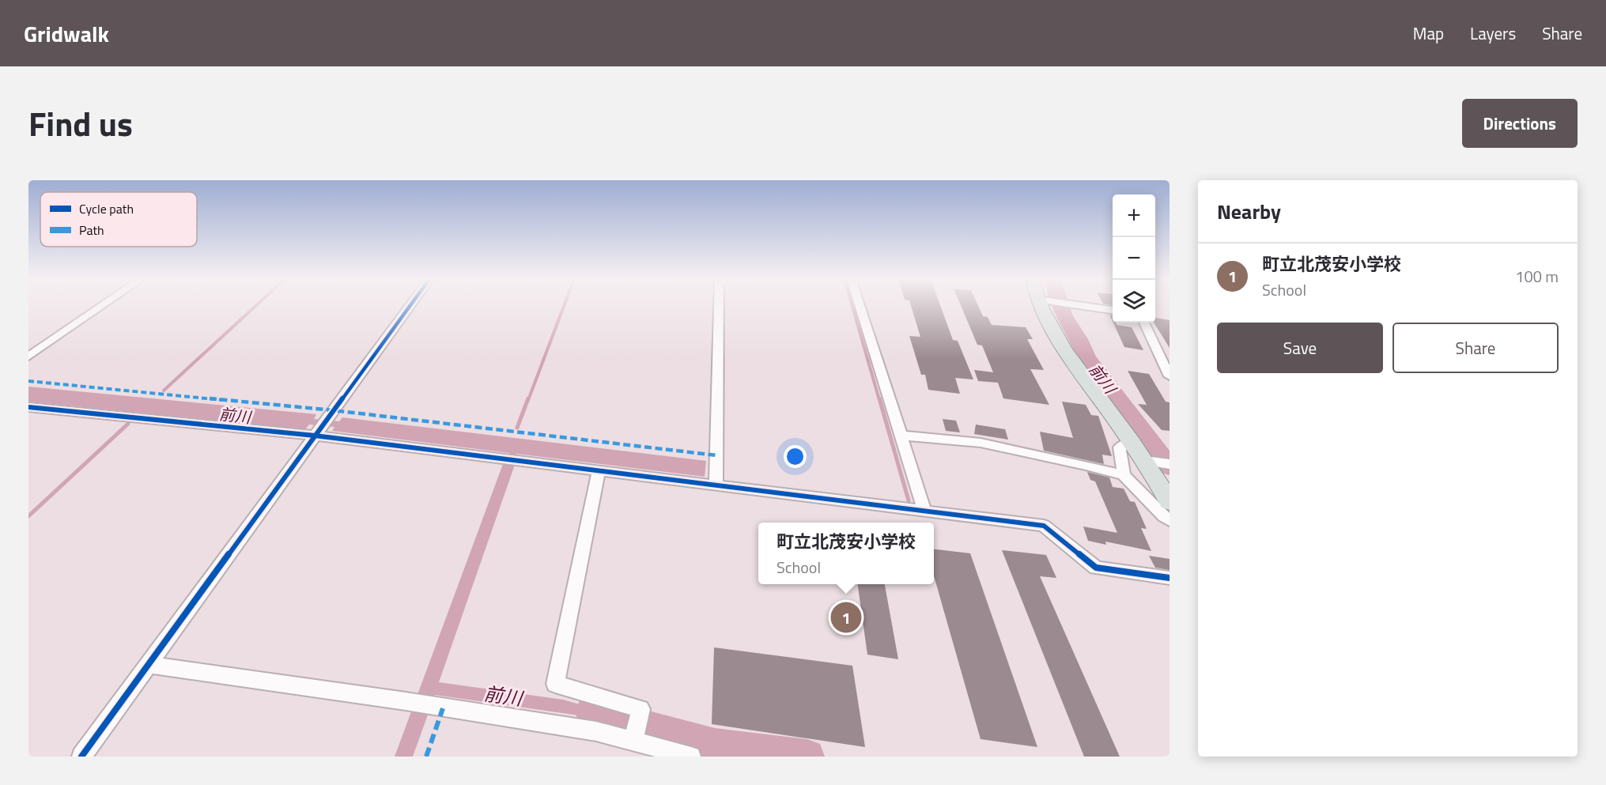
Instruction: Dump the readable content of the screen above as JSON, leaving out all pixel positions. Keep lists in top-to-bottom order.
{
  "water": ["前川"],
  "legend": ["Cycle path", "Path"],
  "page": {
    "header": "Gridwalk",
    "nav": ["Map", "Layers", "Share"],
    "title": "Find us",
    "buttons": [
      "Directions",
      ["Save", "Share"]
    ],
    "heading": "Nearby",
    "map_buttons": ["+", "−"],
    "list": [
      {
        "mark": "1",
        "name": "町立北茂安小学校",
        "note": "School",
        "value": "100 m"
      }
    ],
    "popup": ["町立北茂安小学校", "School"],
    "pins": "1"
  }
}
